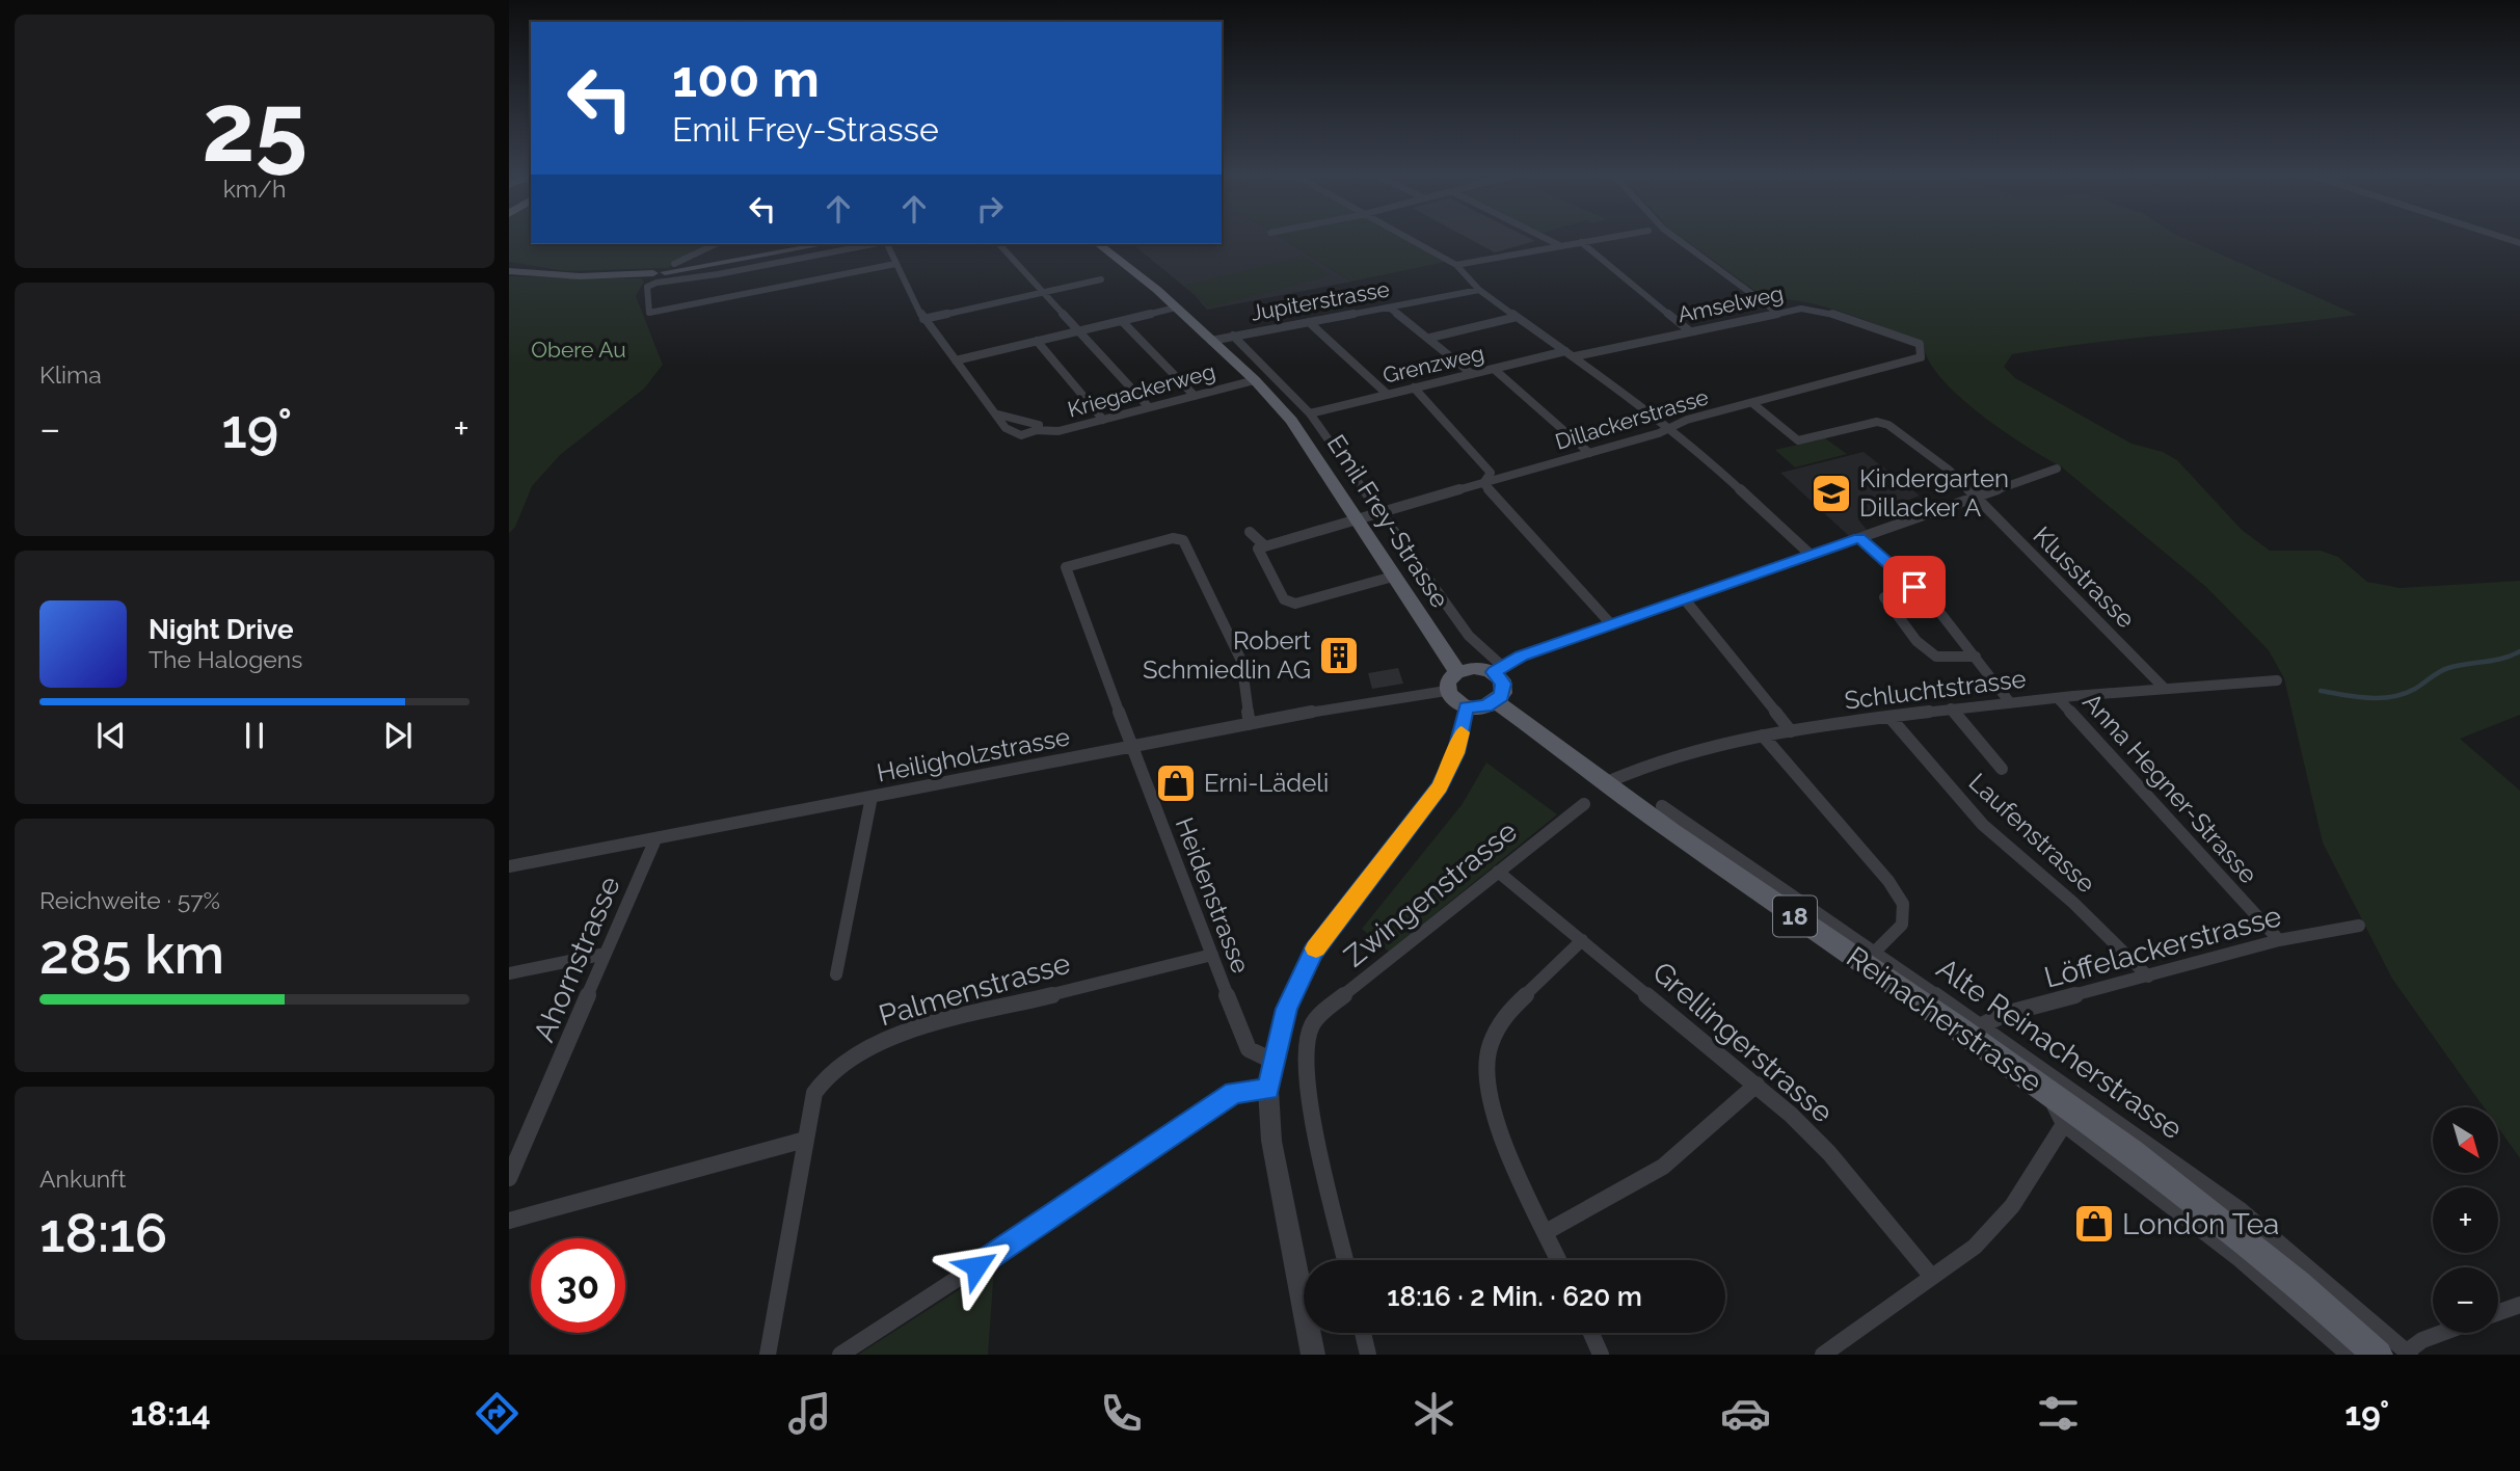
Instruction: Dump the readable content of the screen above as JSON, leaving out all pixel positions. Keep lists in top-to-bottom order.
{
  "streets": {
    "main road": ["Emil Frey-Strasse", "18", "Reinacherstrasse"],
    "street": [
      "Jupiterstrasse",
      "Amselweg",
      "Grenzweg",
      "Kriegackerweg",
      "Dillackerstrasse",
      "Klusstrasse",
      "Schluchtstrasse",
      "Heiligholzstrasse",
      "Anna Hegner-Strasse",
      "Laufenstrasse",
      "Zwingenstrasse",
      "Heidenstrasse",
      "Löffelackerstrasse",
      "Ahornstrasse",
      "Palmenstrasse",
      "Grellingerstrasse",
      "Alte Reinacherstrasse"
    ]
  },
  "crossings": [
    ["Jupiterstrasse", "Emil Frey-Strasse"],
    ["Amselweg", "Dillackerstrasse"],
    ["Kriegackerweg", "Emil Frey-Strasse"],
    ["Dillackerstrasse", "Emil Frey-Strasse"],
    ["Dillackerstrasse", "Klusstrasse"],
    ["Emil Frey-Strasse", "Heiligholzstrasse"],
    ["Emil Frey-Strasse", "Reinacherstrasse"],
    ["Klusstrasse", "Schluchtstrasse"],
    ["Schluchtstrasse", "Anna Hegner-Strasse"],
    ["Schluchtstrasse", "Laufenstrasse"],
    ["Schluchtstrasse", "Reinacherstrasse"],
    ["Heiligholzstrasse", "Heidenstrasse"],
    ["Heiligholzstrasse", "Ahornstrasse"],
    ["Heiligholzstrasse", "Reinacherstrasse"],
    ["Anna Hegner-Strasse", "Löffelackerstrasse"],
    ["Laufenstrasse", "Löffelackerstrasse"],
    ["Zwingenstrasse", "Grellingerstrasse"],
    ["Heidenstrasse", "Palmenstrasse"],
    ["Löffelackerstrasse", "Alte Reinacherstrasse"],
    ["Reinacherstrasse", "Alte Reinacherstrasse"]
  ],
  "parks": ["Obere Au"],
  "places": {
    "school or university": ["Kindergarten Dillacker A"],
    "building": ["Robert Schmiedlin AG"],
    "shop": ["Erni-Lädeli", "London Tea"]
  },
  "north": "bottom right",
  "page": {
    "tile": [
      ["25", "km/h"],
      "Klima",
      ["Reichweite · 57%", "285 km"],
      ["Ankunft", "18:16"]
    ],
    "turn": ["100 m", "Emil Frey-Strasse"],
    "heat": ["−", "19°", "+"],
    "song": ["Night Drive", "The Halogens"],
    "map_buttons": ["+", "−"],
    "limit": "30",
    "trip": "18:16 · 2 Min. · 620 m",
    "tabs": ["18:14", "19°"]
  }
}
